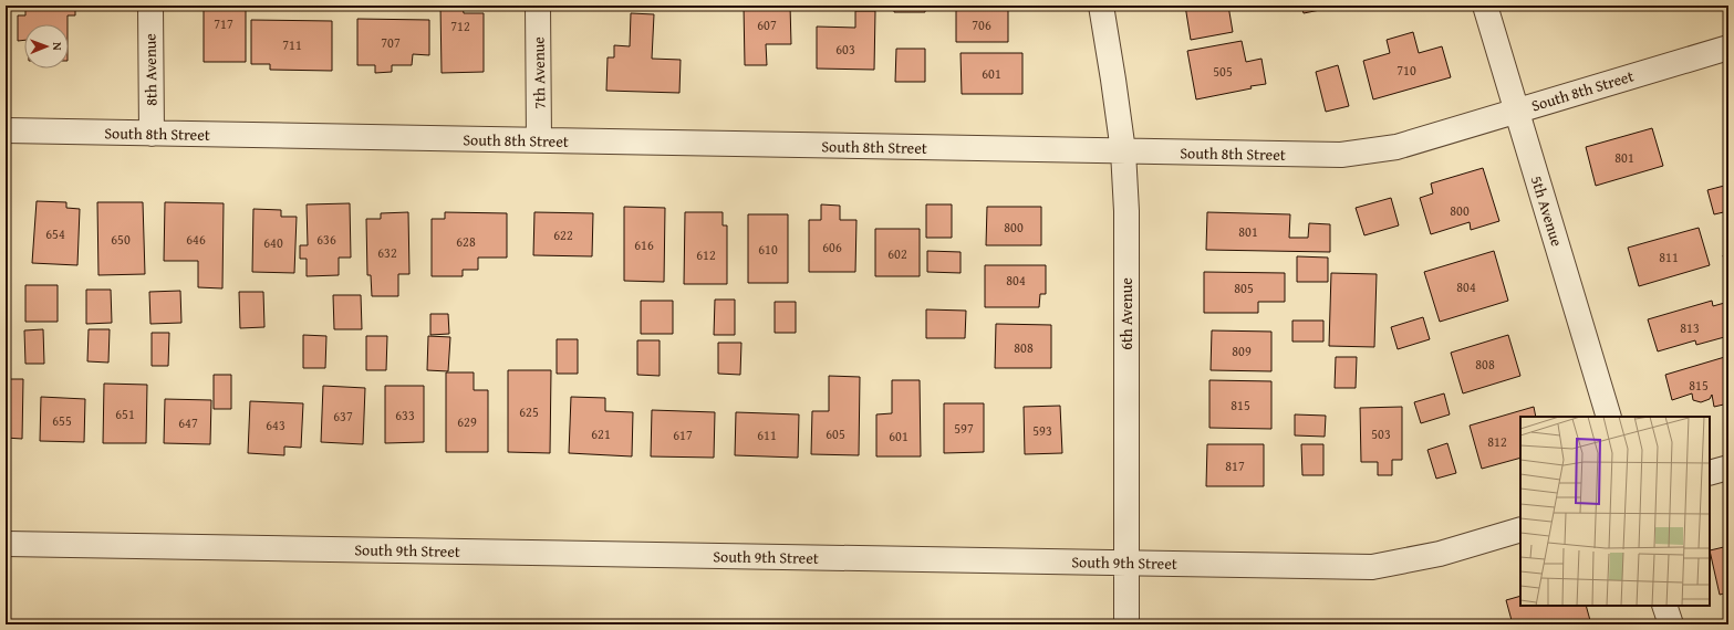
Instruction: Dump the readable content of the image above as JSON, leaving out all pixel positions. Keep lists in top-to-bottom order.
{
  "streets": {
    "street": [
      "8th Avenue",
      "7th Avenue",
      "South 8th Street",
      "5th Avenue",
      "6th Avenue",
      "South 9th Street"
    ]
  },
  "crossings": [
    ["8th Avenue", "South 8th Street"],
    ["7th Avenue", "South 8th Street"],
    ["South 8th Street", "5th Avenue"],
    ["South 8th Street", "6th Avenue"],
    ["6th Avenue", "South 9th Street"]
  ],
  "house_numbers": [
    "717",
    "607",
    "706",
    "712",
    "707",
    "711",
    "603",
    "710",
    "505",
    "601",
    "801",
    "800",
    "800",
    "801",
    "654",
    "622",
    "650",
    "646",
    "636",
    "628",
    "640",
    "616",
    "606",
    "610",
    "632",
    "602",
    "612",
    "811",
    "804",
    "804",
    "805",
    "813",
    "808",
    "809",
    "808",
    "815",
    "815",
    "625",
    "651",
    "633",
    "637",
    "655",
    "629",
    "647",
    "643",
    "597",
    "593",
    "621",
    "605",
    "503",
    "617",
    "611",
    "601",
    "812",
    "817"
  ],
  "north": "right"
}
